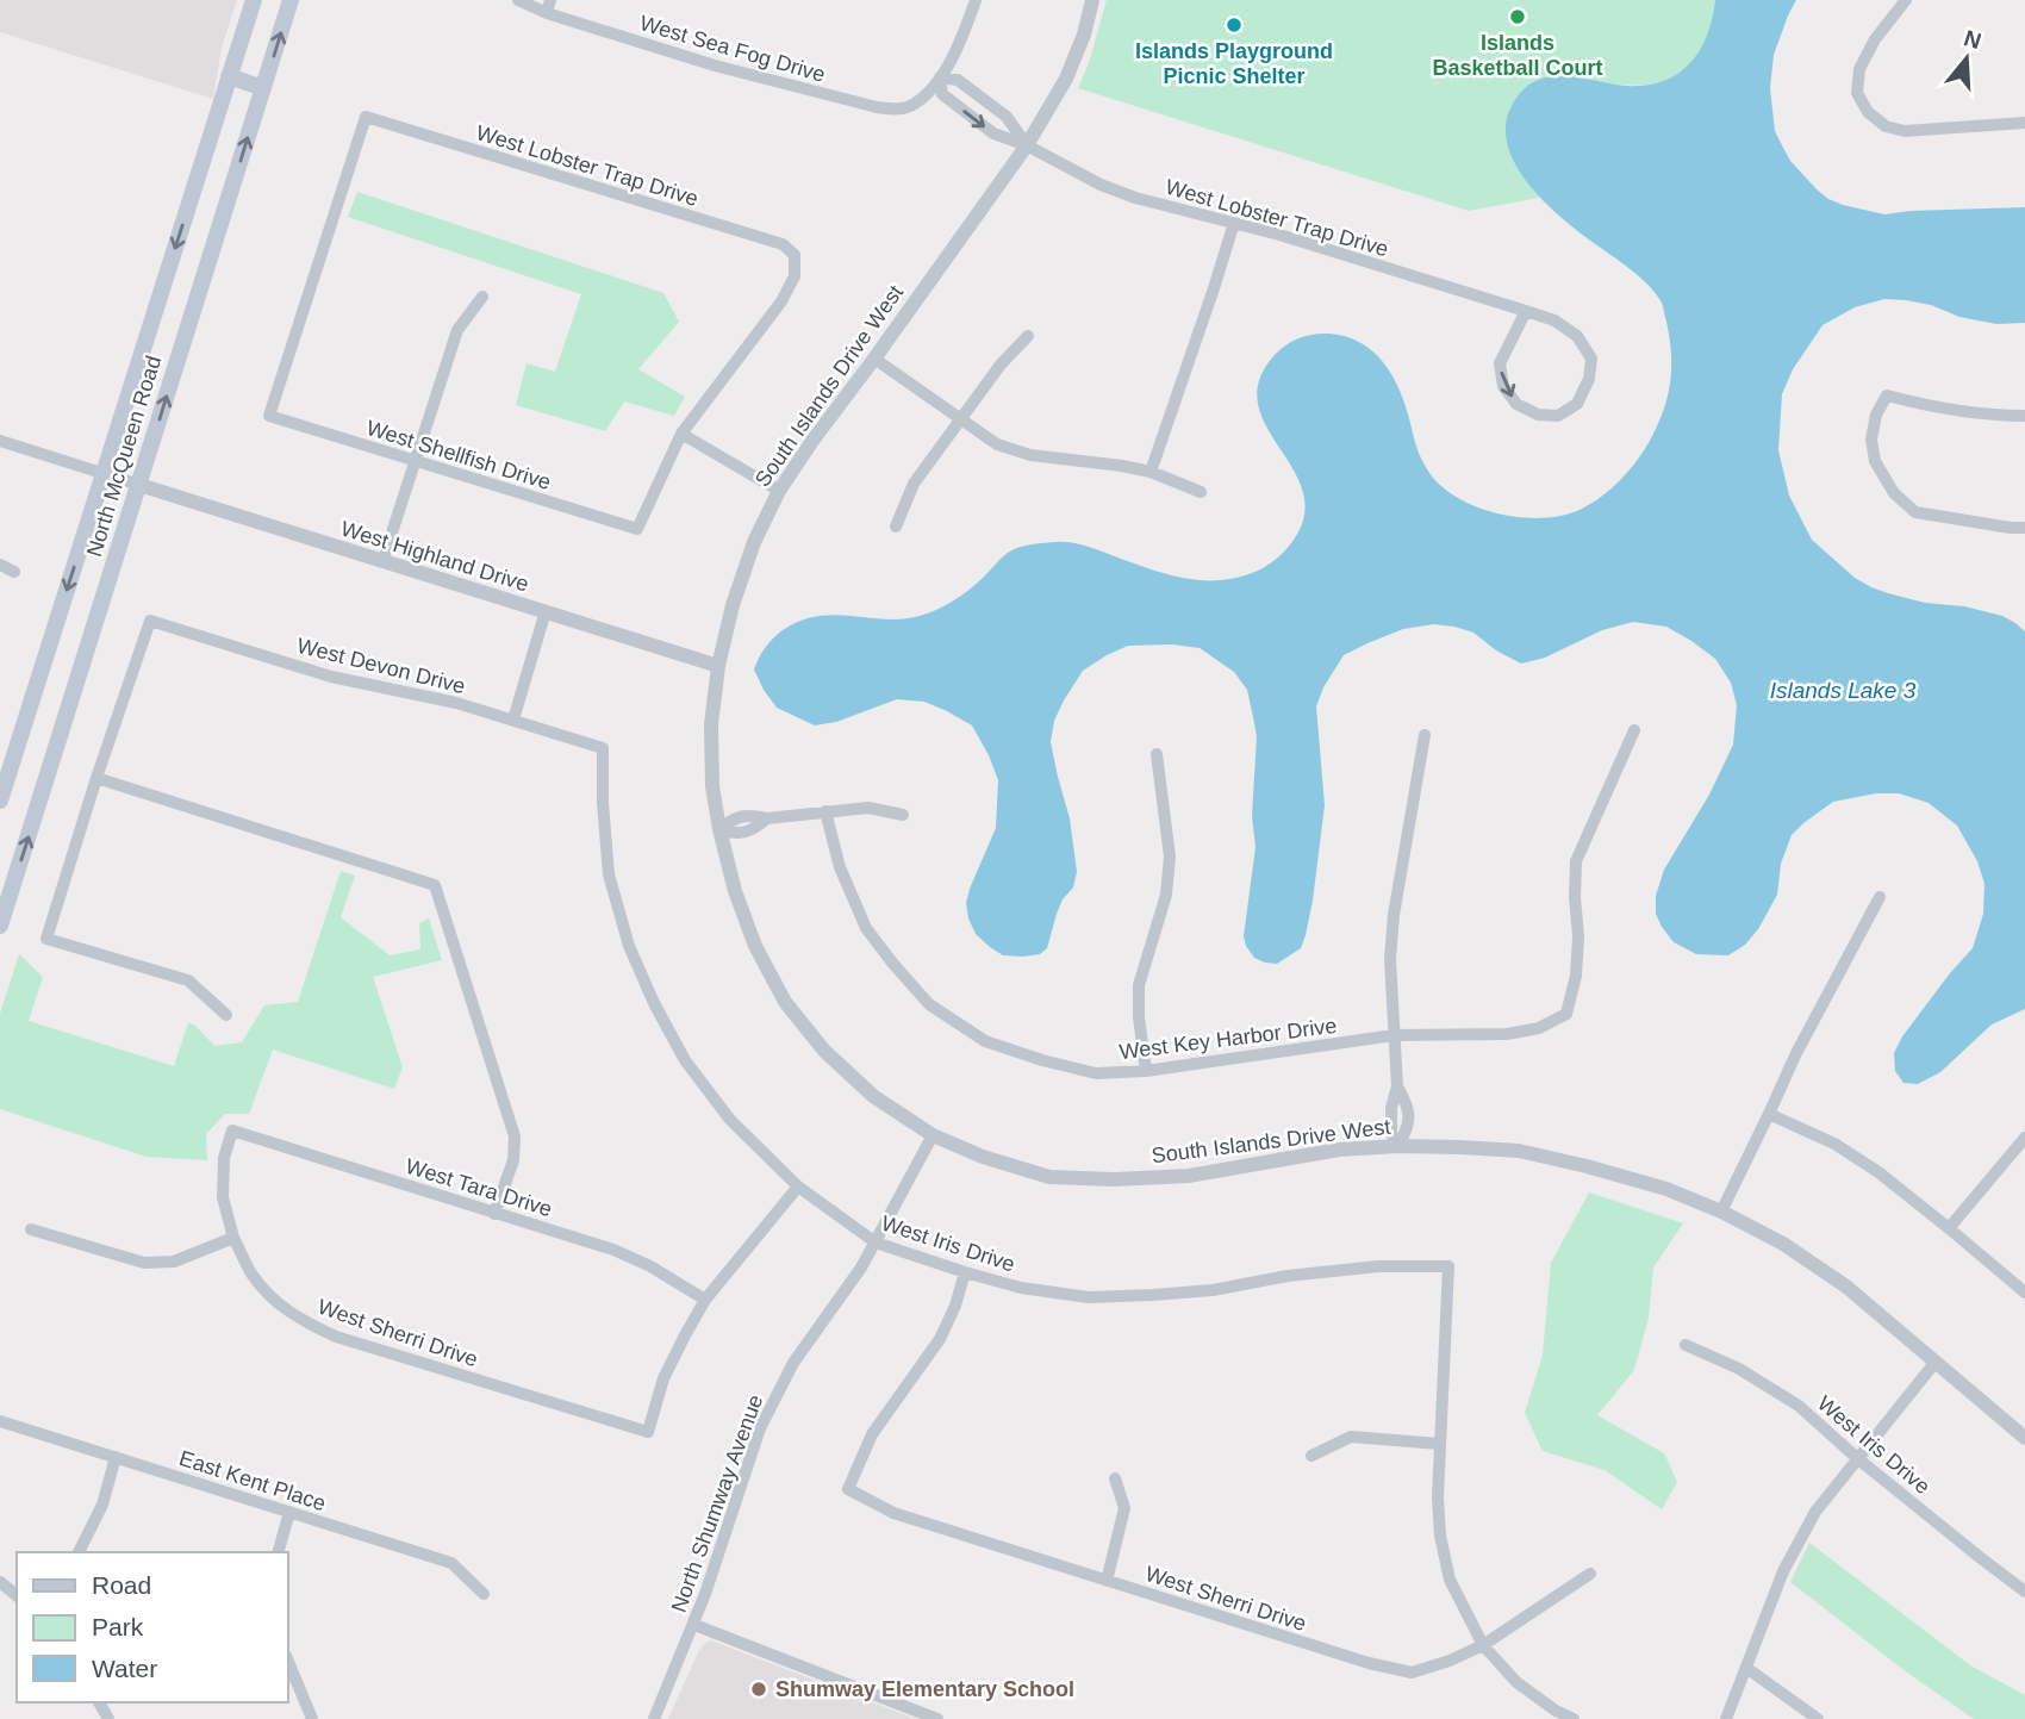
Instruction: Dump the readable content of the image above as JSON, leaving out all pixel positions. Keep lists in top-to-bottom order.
{
  "streets": {
    "main road": ["North McQueen Road"],
    "street": [
      "West Sea Fog Drive",
      "West Lobster Trap Drive",
      "South Islands Drive West",
      "West Shellfish Drive",
      "West Highland Drive",
      "West Devon Drive",
      "West Key Harbor Drive",
      "West Tara Drive",
      "West Iris Drive",
      "West Sherri Drive",
      "East Kent Place",
      "North Shumway Avenue"
    ]
  },
  "crossings": [
    ["West Lobster Trap Drive", "South Islands Drive West"],
    ["West Lobster Trap Drive", "West Shellfish Drive"],
    ["South Islands Drive West", "West Highland Drive"],
    ["South Islands Drive West", "North Shumway Avenue"],
    ["North McQueen Road", "West Highland Drive"],
    ["West Devon Drive", "West Iris Drive"],
    ["West Tara Drive", "West Sherri Drive"],
    ["West Iris Drive", "West Sherri Drive"],
    ["West Iris Drive", "North Shumway Avenue"]
  ],
  "water": ["Islands Lake 3"],
  "places": ["Islands Basketball Court", "Islands Playground Picnic Shelter", "Shumway Elementary School"],
  "legend": ["Road", "Park", "Water"],
  "north": "top"
}
